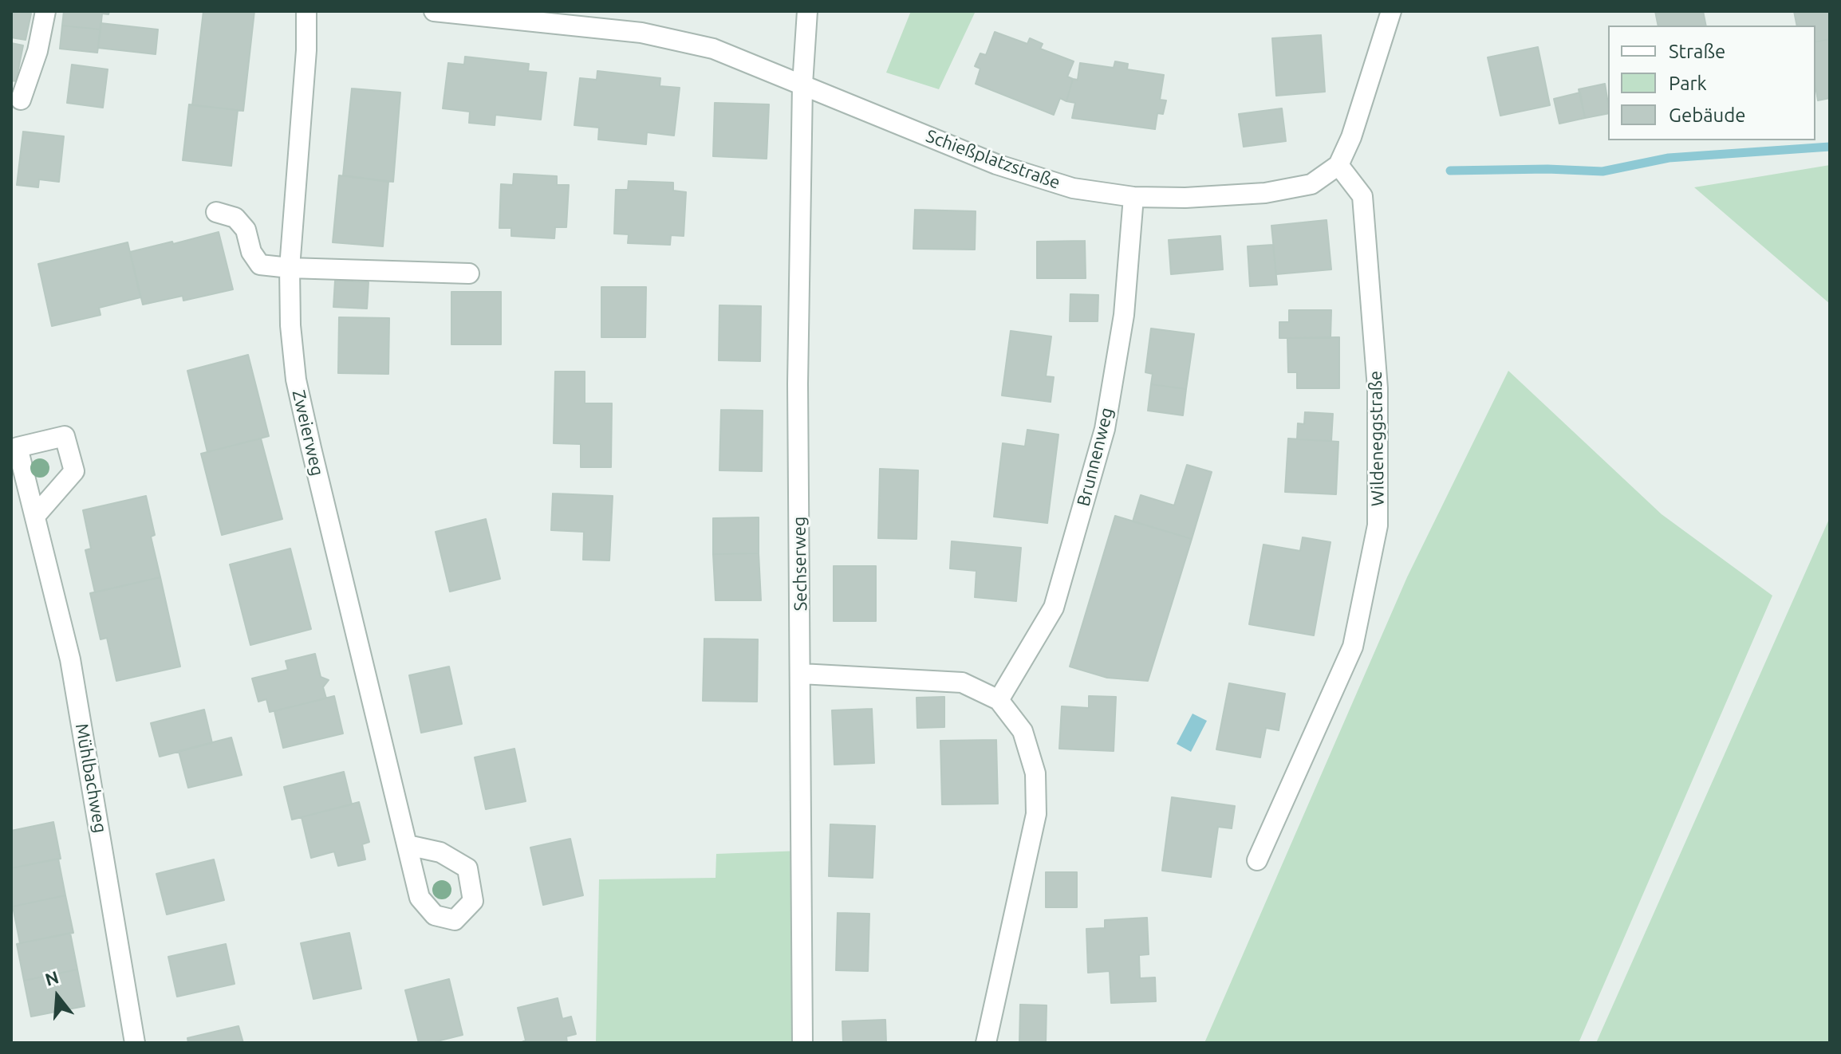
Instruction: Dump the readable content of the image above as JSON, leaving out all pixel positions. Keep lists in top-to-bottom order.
{
  "streets": {
    "street": [
      "Schießplatzstraße",
      "Zweierweg",
      "Wildeneggstraße",
      "Brunnenweg",
      "Sechserweg",
      "Mühlbachweg"
    ]
  },
  "crossings": [
    ["Schießplatzstraße", "Wildeneggstraße"],
    ["Schießplatzstraße", "Brunnenweg"],
    ["Schießplatzstraße", "Sechserweg"]
  ],
  "legend": ["Straße", "Park", "Gebäude"],
  "north": "top"
}
